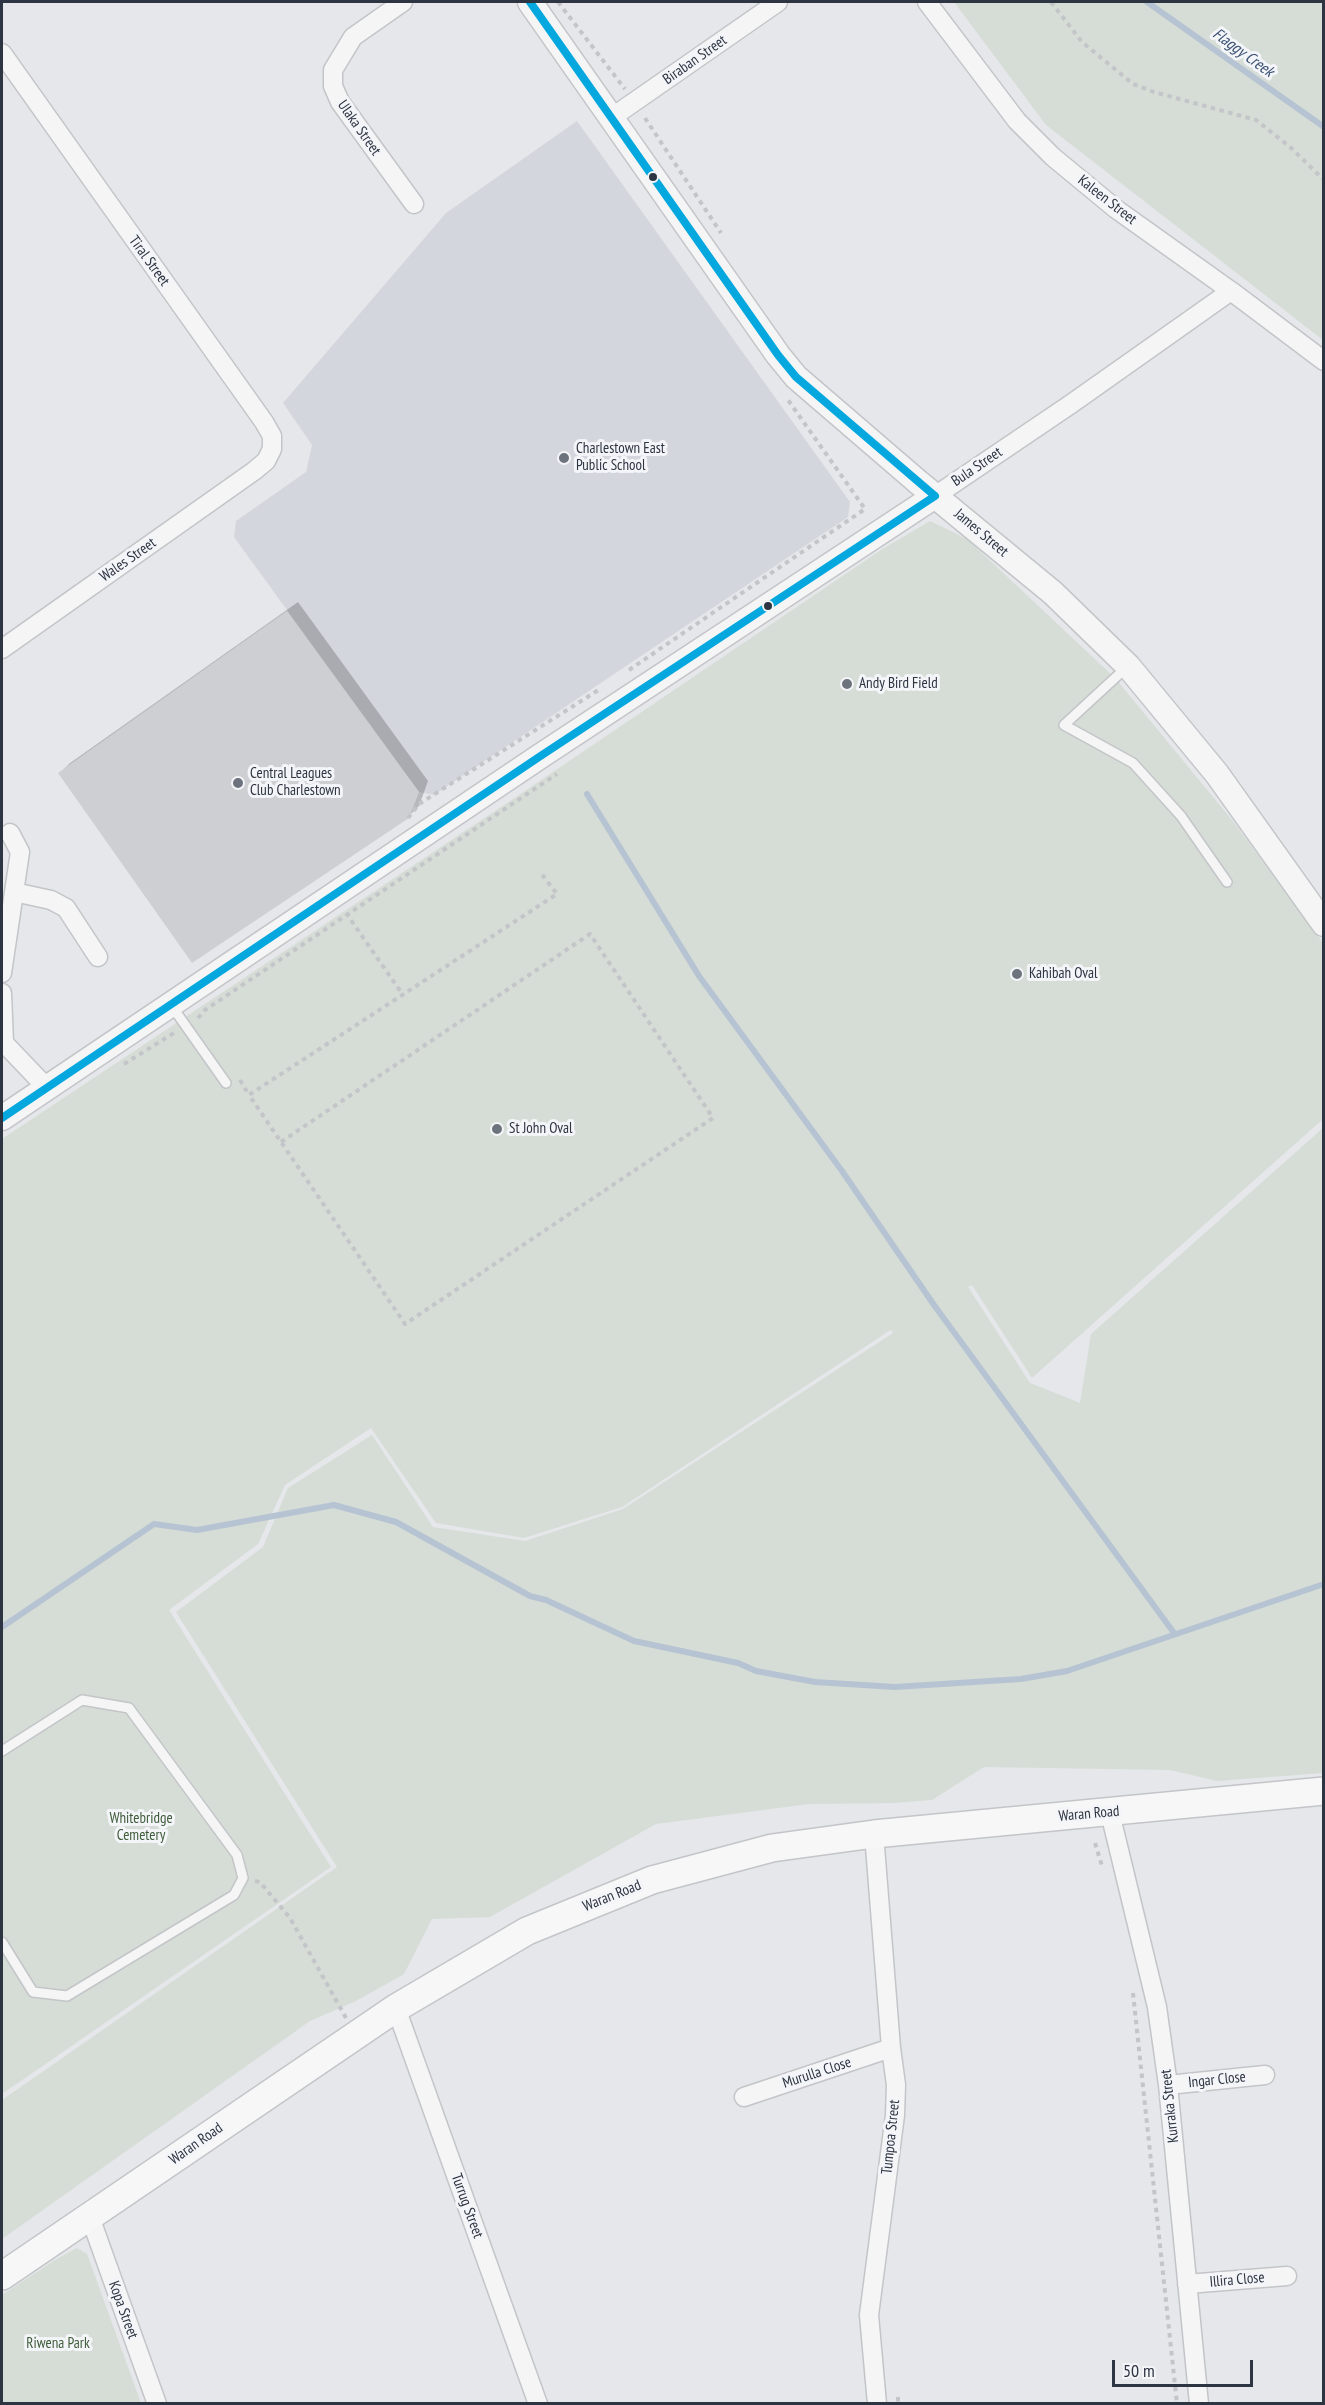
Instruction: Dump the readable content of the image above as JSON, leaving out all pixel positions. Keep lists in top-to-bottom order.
{
  "streets": {
    "main road": ["Waran Road"],
    "street": [
      "Biraban Street",
      "Ulaka Street",
      "Kaleen Street",
      "Tiral Street",
      "Bula Street",
      "James Street",
      "Wales Street",
      "Murulla Close",
      "Ingar Close",
      "Kurraka Street",
      "Tumpoa Street",
      "Turrug Street",
      "Illira Close",
      "Kopa Street"
    ]
  },
  "crossings": [
    ["Biraban Street", "James Street"],
    ["Kaleen Street", "Bula Street"],
    ["Tiral Street", "Wales Street"],
    ["Bula Street", "James Street"],
    ["Waran Road", "Kurraka Street"],
    ["Waran Road", "Tumpoa Street"],
    ["Waran Road", "Turrug Street"],
    ["Waran Road", "Kopa Street"],
    ["Murulla Close", "Tumpoa Street"],
    ["Ingar Close", "Kurraka Street"],
    ["Kurraka Street", "Illira Close"]
  ],
  "water": ["Flaggy Creek"],
  "parks": ["Whitebridge Cemetery", "Riwena Park"],
  "places": [
    "Charlestown East Public School",
    "Andy Bird Field",
    "Central Leagues Club Charlestown",
    "Kahibah Oval",
    "St John Oval"
  ],
  "scale_bar": "50 m"
}
